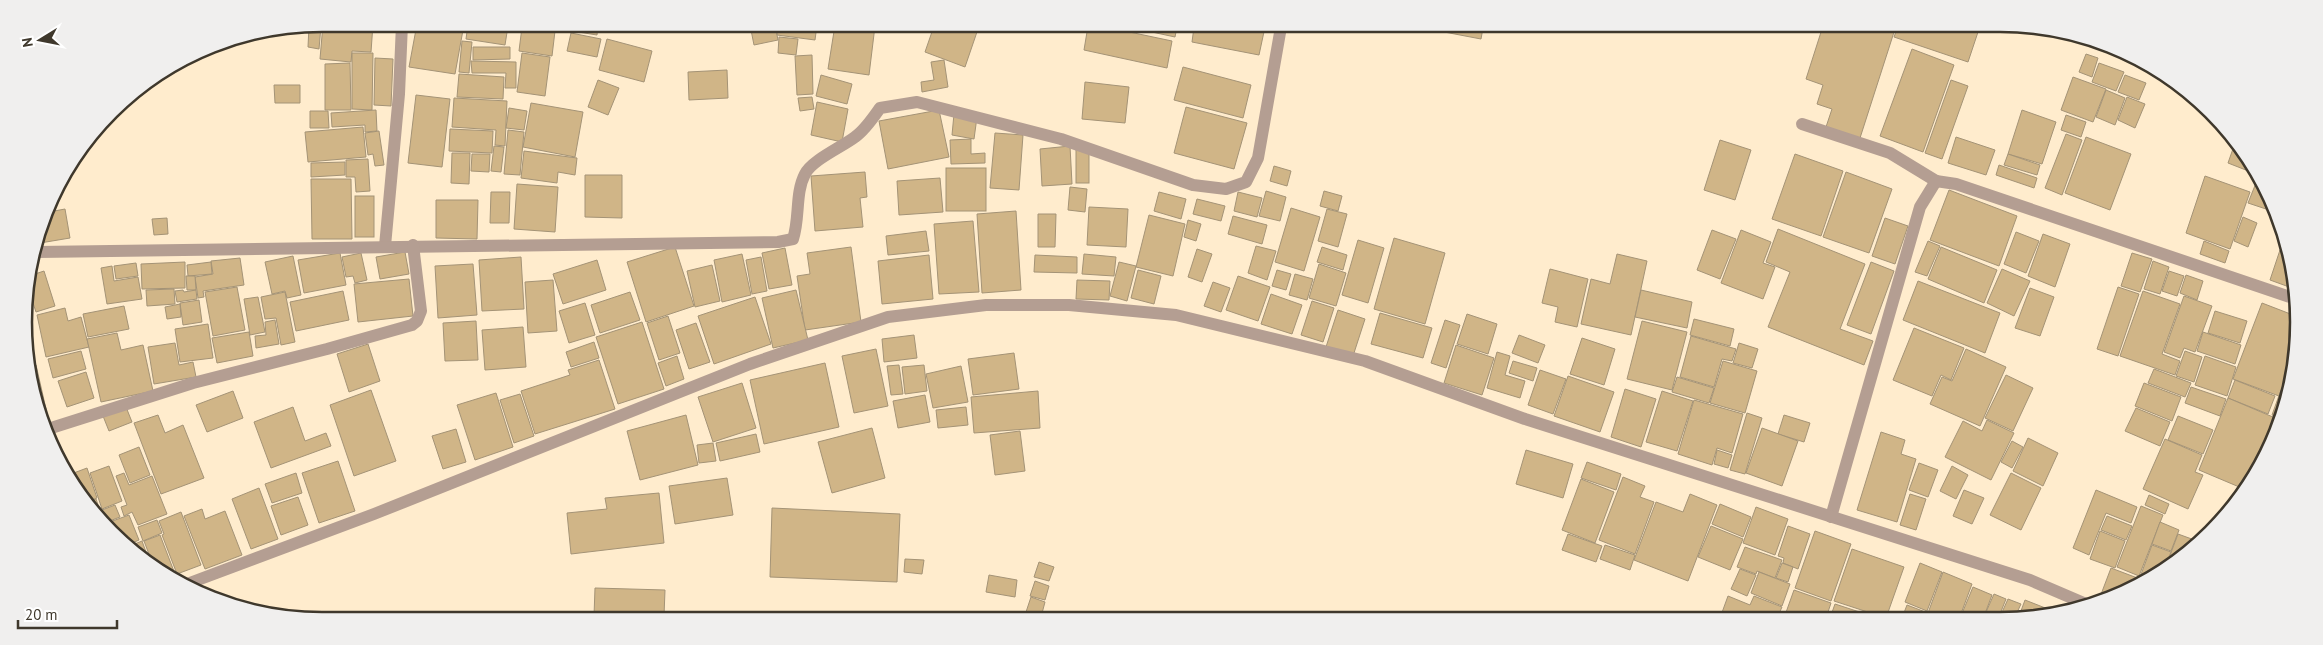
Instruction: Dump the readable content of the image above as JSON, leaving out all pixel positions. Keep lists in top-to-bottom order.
{
  "scale_bar": "20 m",
  "north": "left"
}
